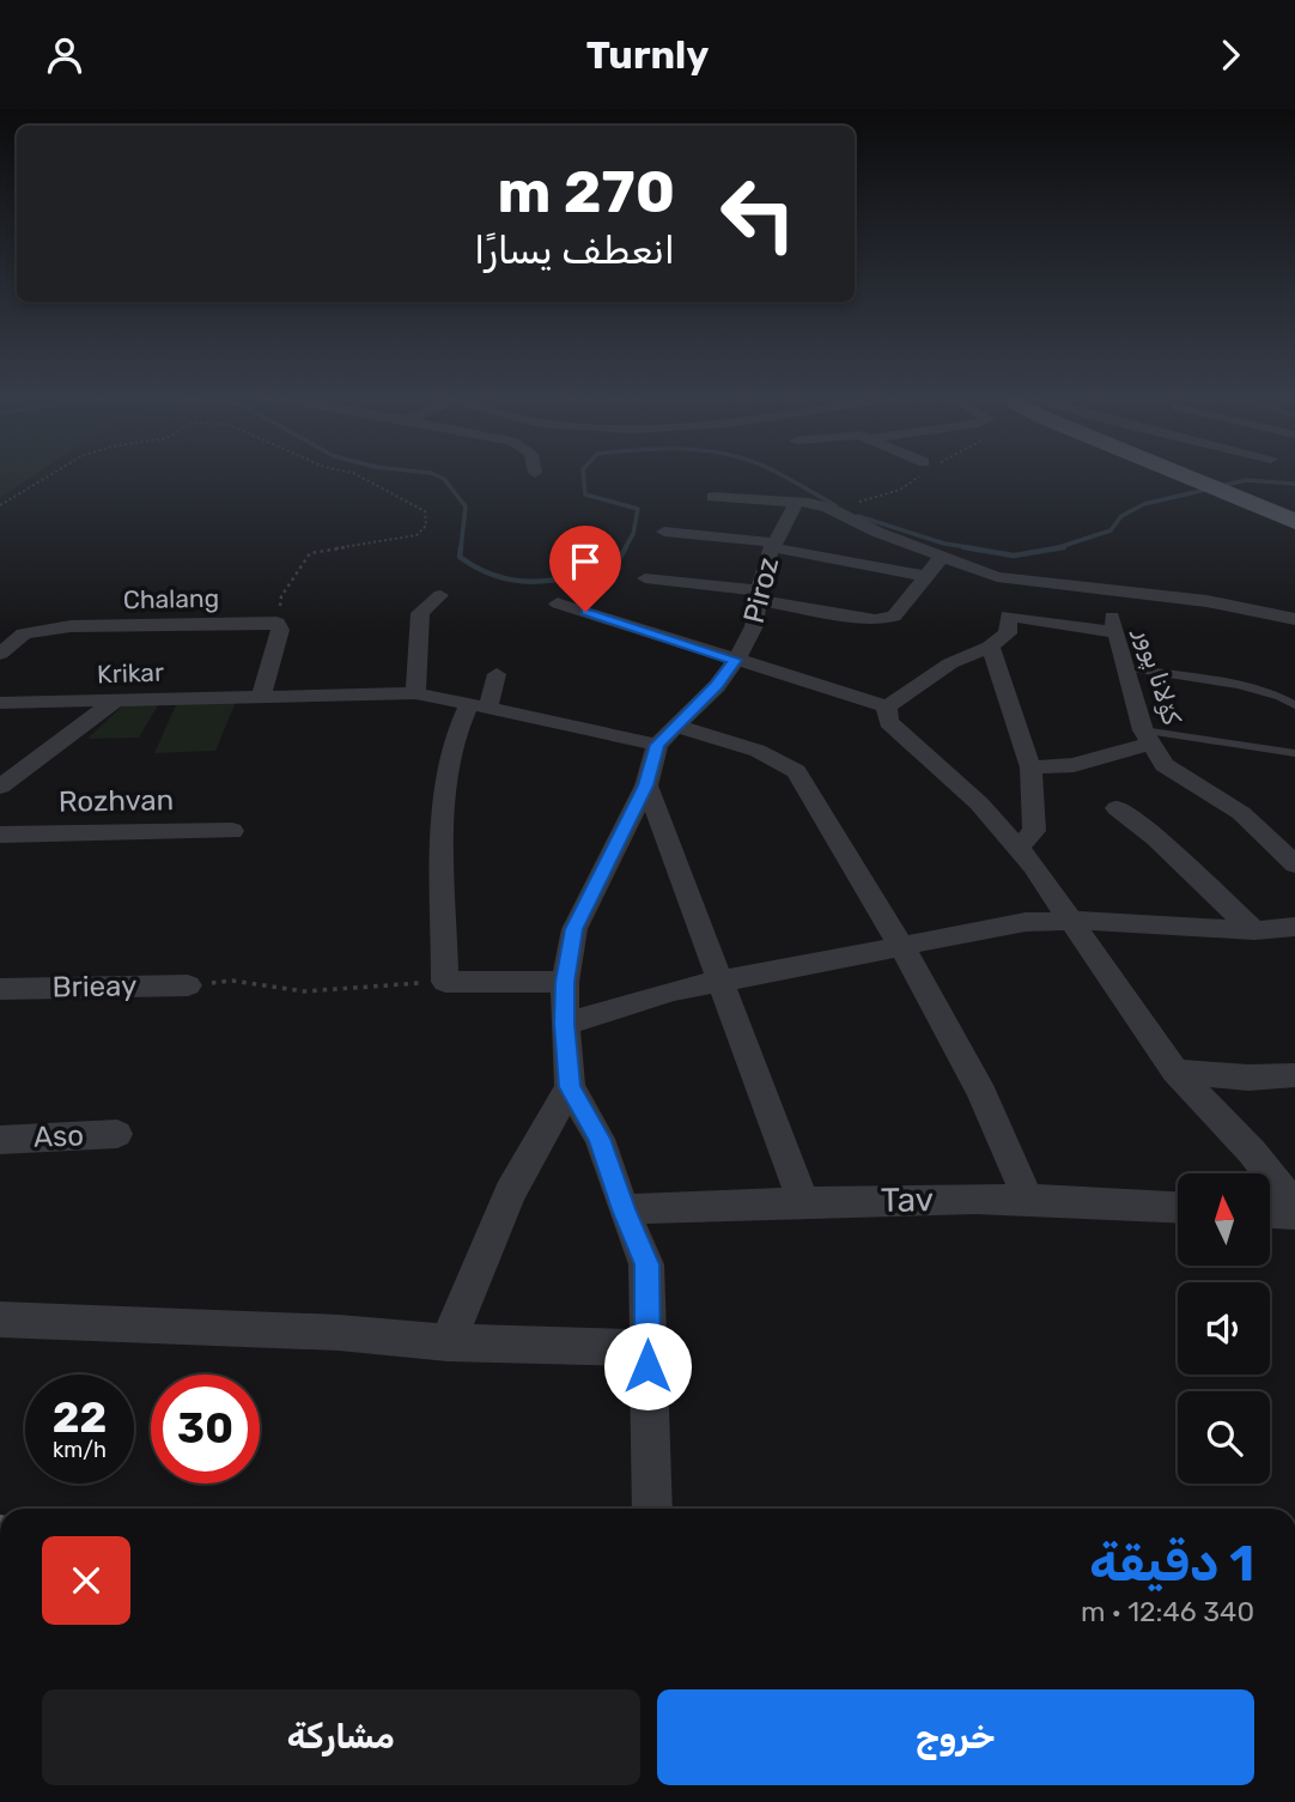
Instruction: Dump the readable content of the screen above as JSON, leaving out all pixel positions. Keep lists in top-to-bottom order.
{
  "streets": {
    "street": [
      "Piroz",
      "Chalang",
      "Krikar",
      "کۆلانا پوور",
      "Rozhvan",
      "Brieay",
      "Aso",
      "Tav"
    ]
  },
  "crossings": [
    ["Piroz", "Krikar"],
    ["Krikar", "Tav"]
  ],
  "north": "top",
  "page": {
    "header": "Turnly",
    "turn": ["270 m", "انعطف يسارًا"],
    "speed": "22 km/h",
    "limit": "30",
    "heading": ["1 دقيقة", "340 m · 12:46"],
    "buttons": ["خروج", "مشاركة"]
  }
}
